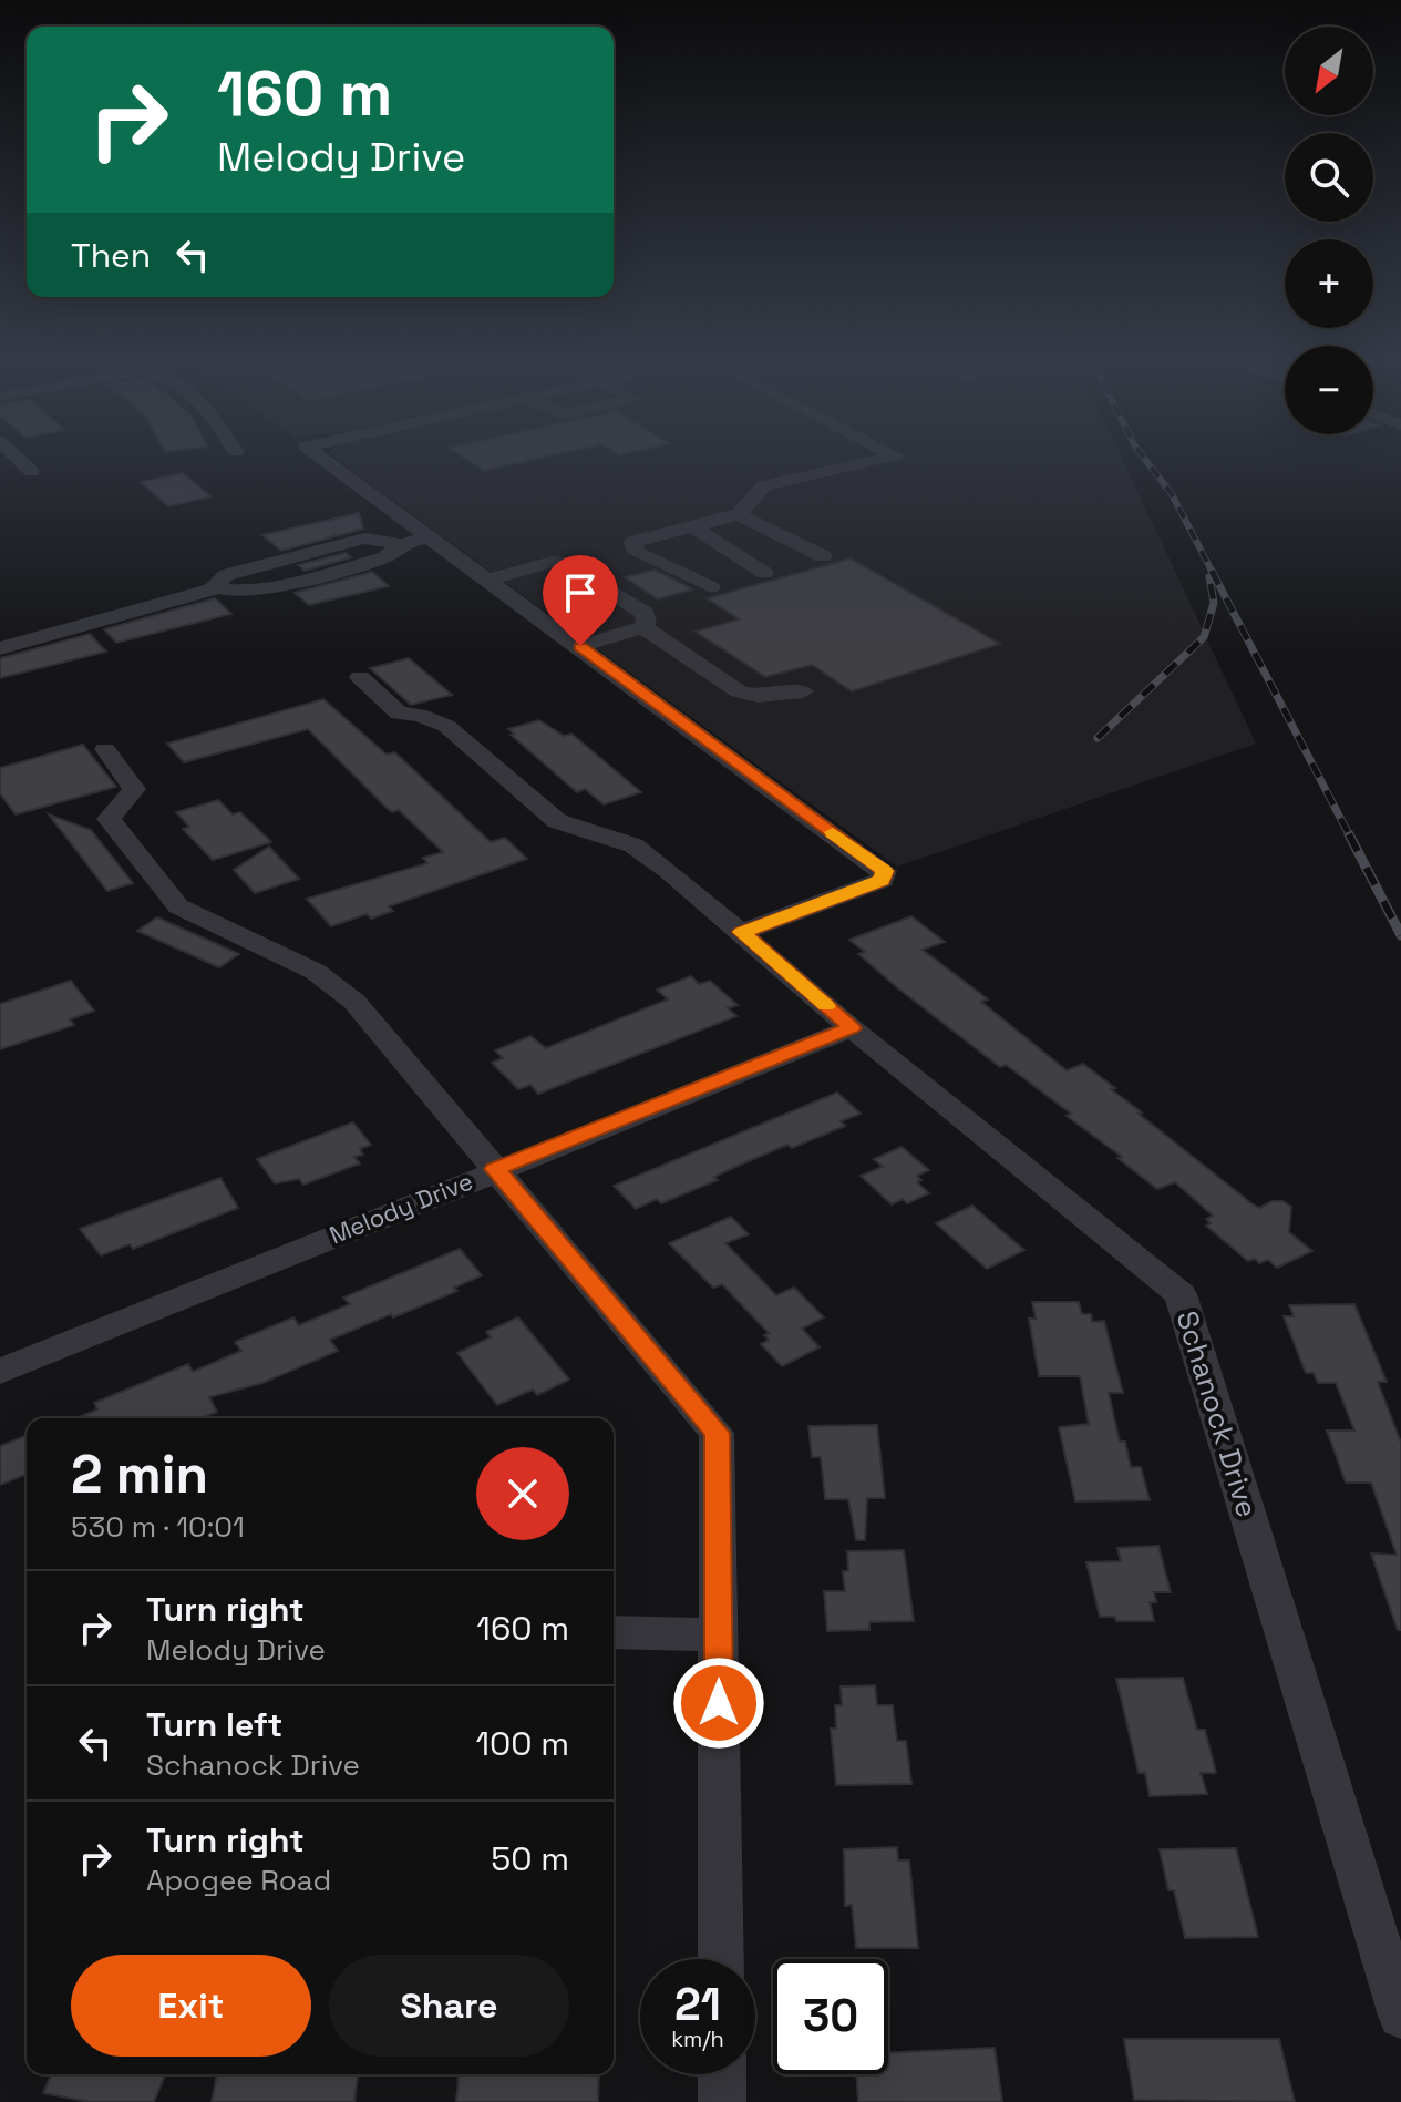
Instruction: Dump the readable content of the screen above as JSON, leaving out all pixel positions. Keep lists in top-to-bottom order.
{
  "streets": {
    "street": ["Melody Drive", "Schanock Drive"]
  },
  "crossings": [
    ["Melody Drive", "Schanock Drive"]
  ],
  "north": "bottom left",
  "page": {
    "map_buttons": ["+", "−"],
    "turn": ["160 m", "Melody Drive"],
    "then": "Then",
    "heading": ["2 min", "530 m · 10:01"],
    "list": [
      {
        "name": "Turn right",
        "note": "Melody Drive",
        "value": "160 m"
      },
      {
        "name": "Turn left",
        "note": "Schanock Drive",
        "value": "100 m"
      },
      {
        "name": "Turn right",
        "note": "Apogee Road",
        "value": "50 m"
      }
    ],
    "buttons": ["Exit", "Share"],
    "speed": "21 km/h",
    "limit": "30"
  }
}
